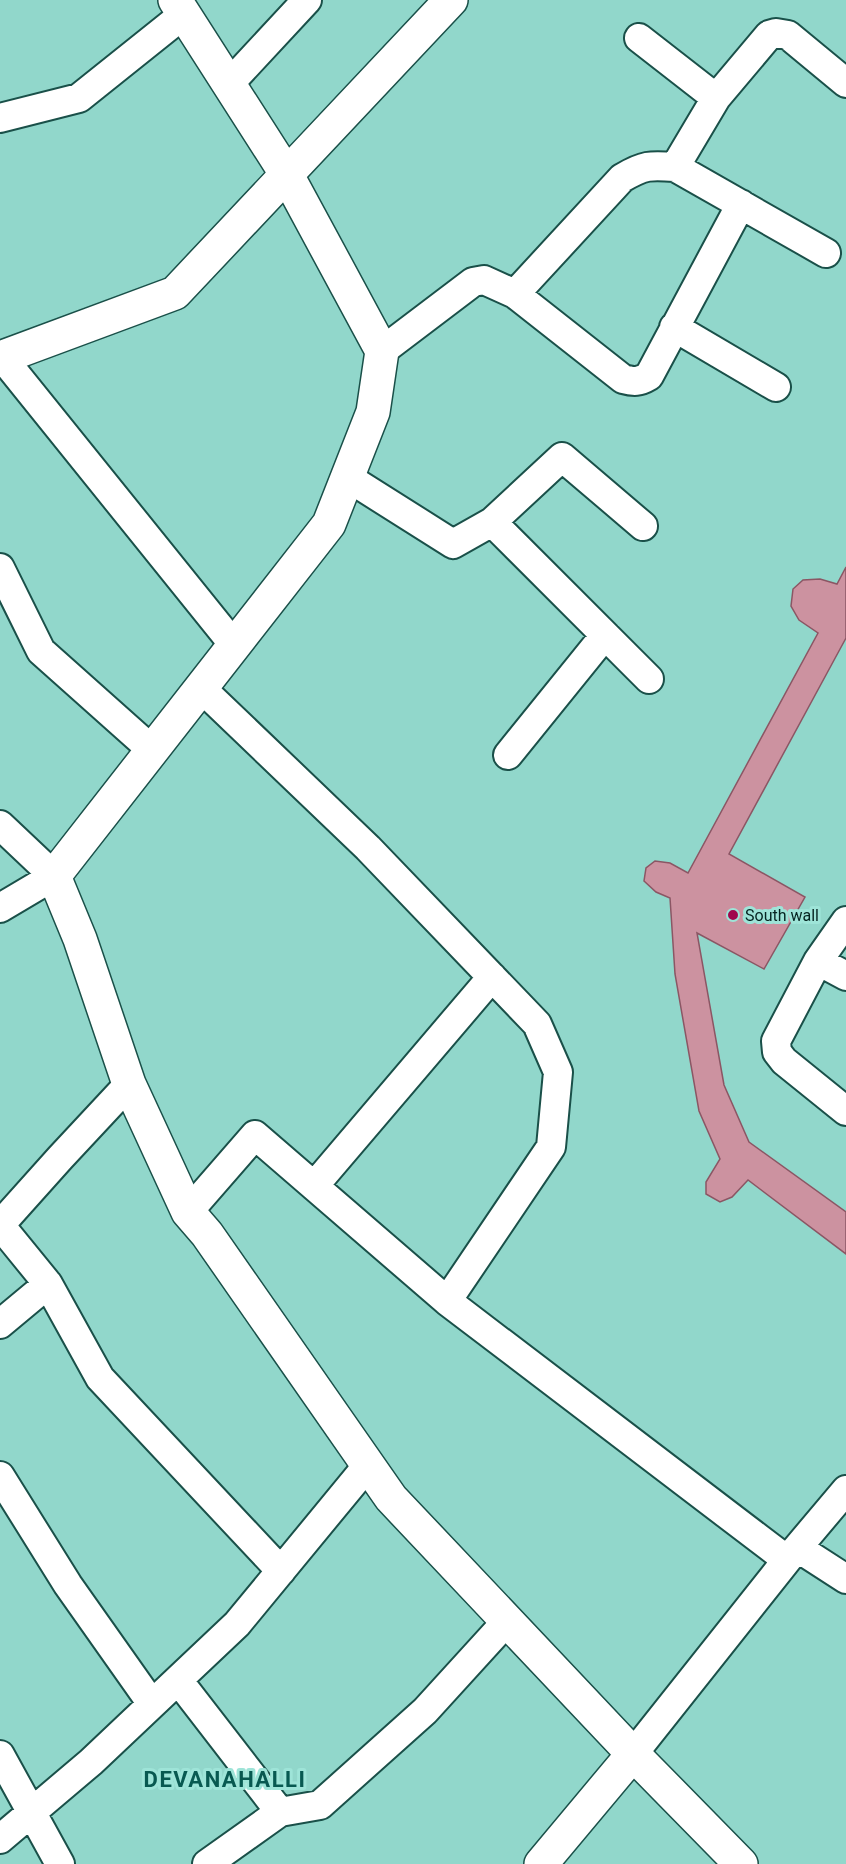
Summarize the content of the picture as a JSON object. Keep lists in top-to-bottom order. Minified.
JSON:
{"districts":["DEVANAHALLI"],"places":["South wall"]}
